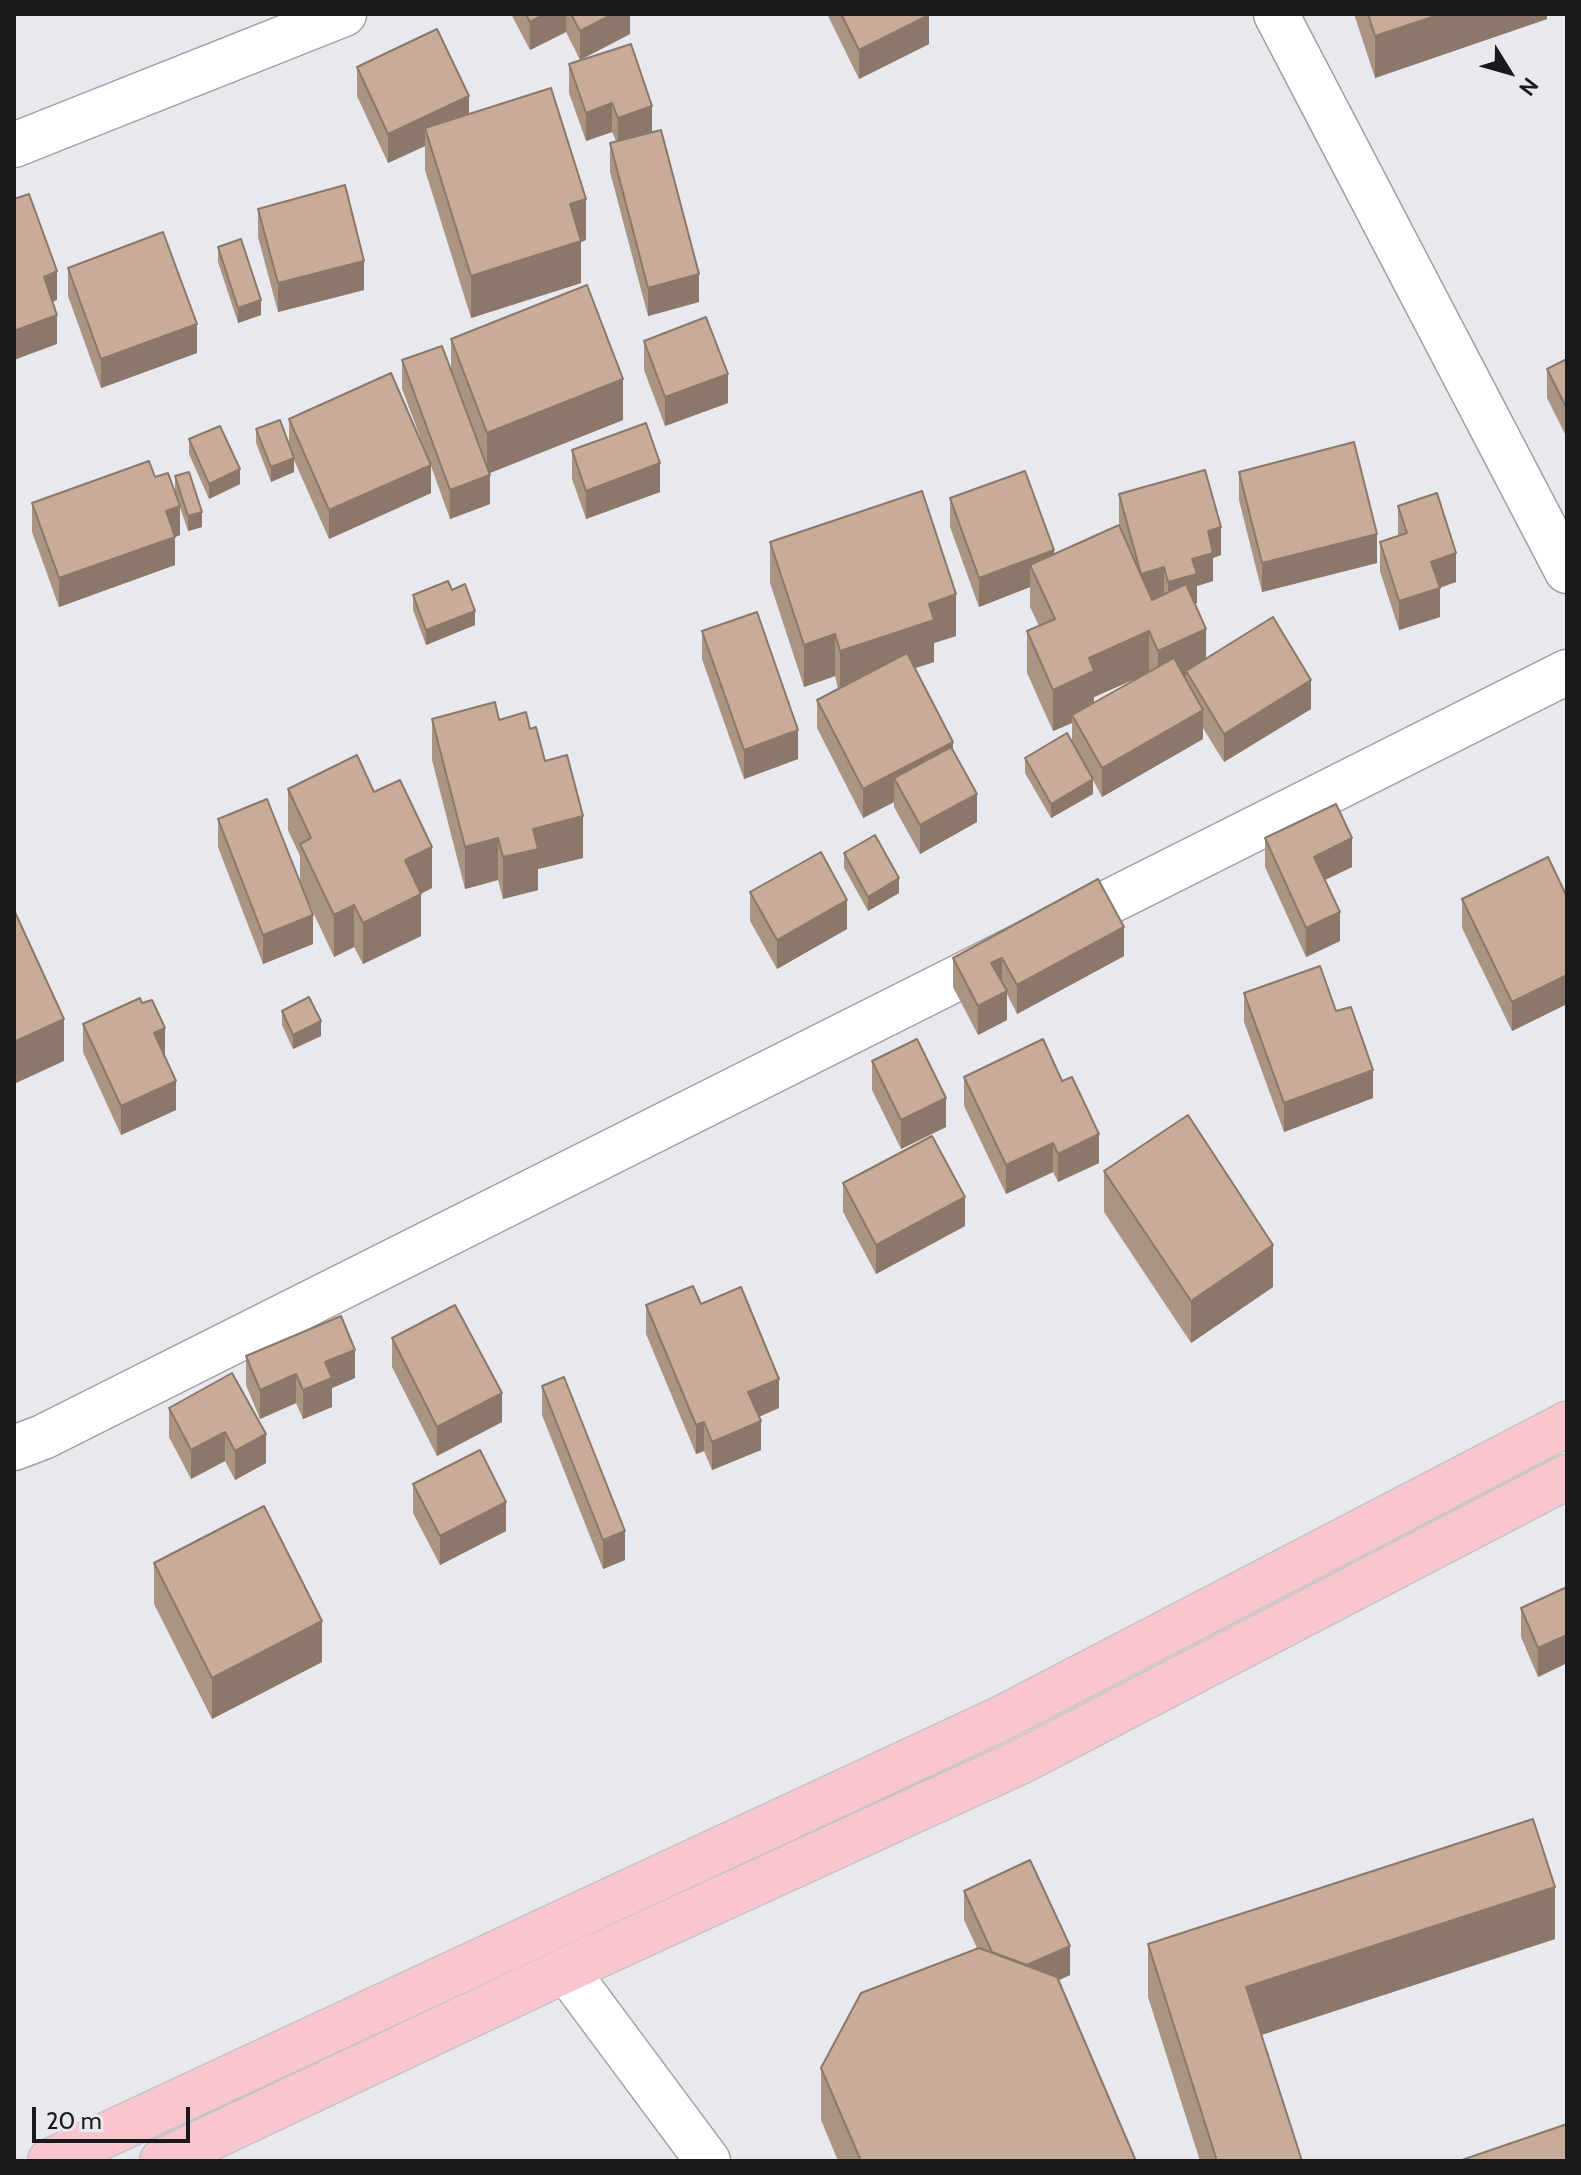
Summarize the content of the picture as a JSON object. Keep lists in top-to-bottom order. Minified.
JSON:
{"scale_bar":"20 m","north":"bottom right"}
